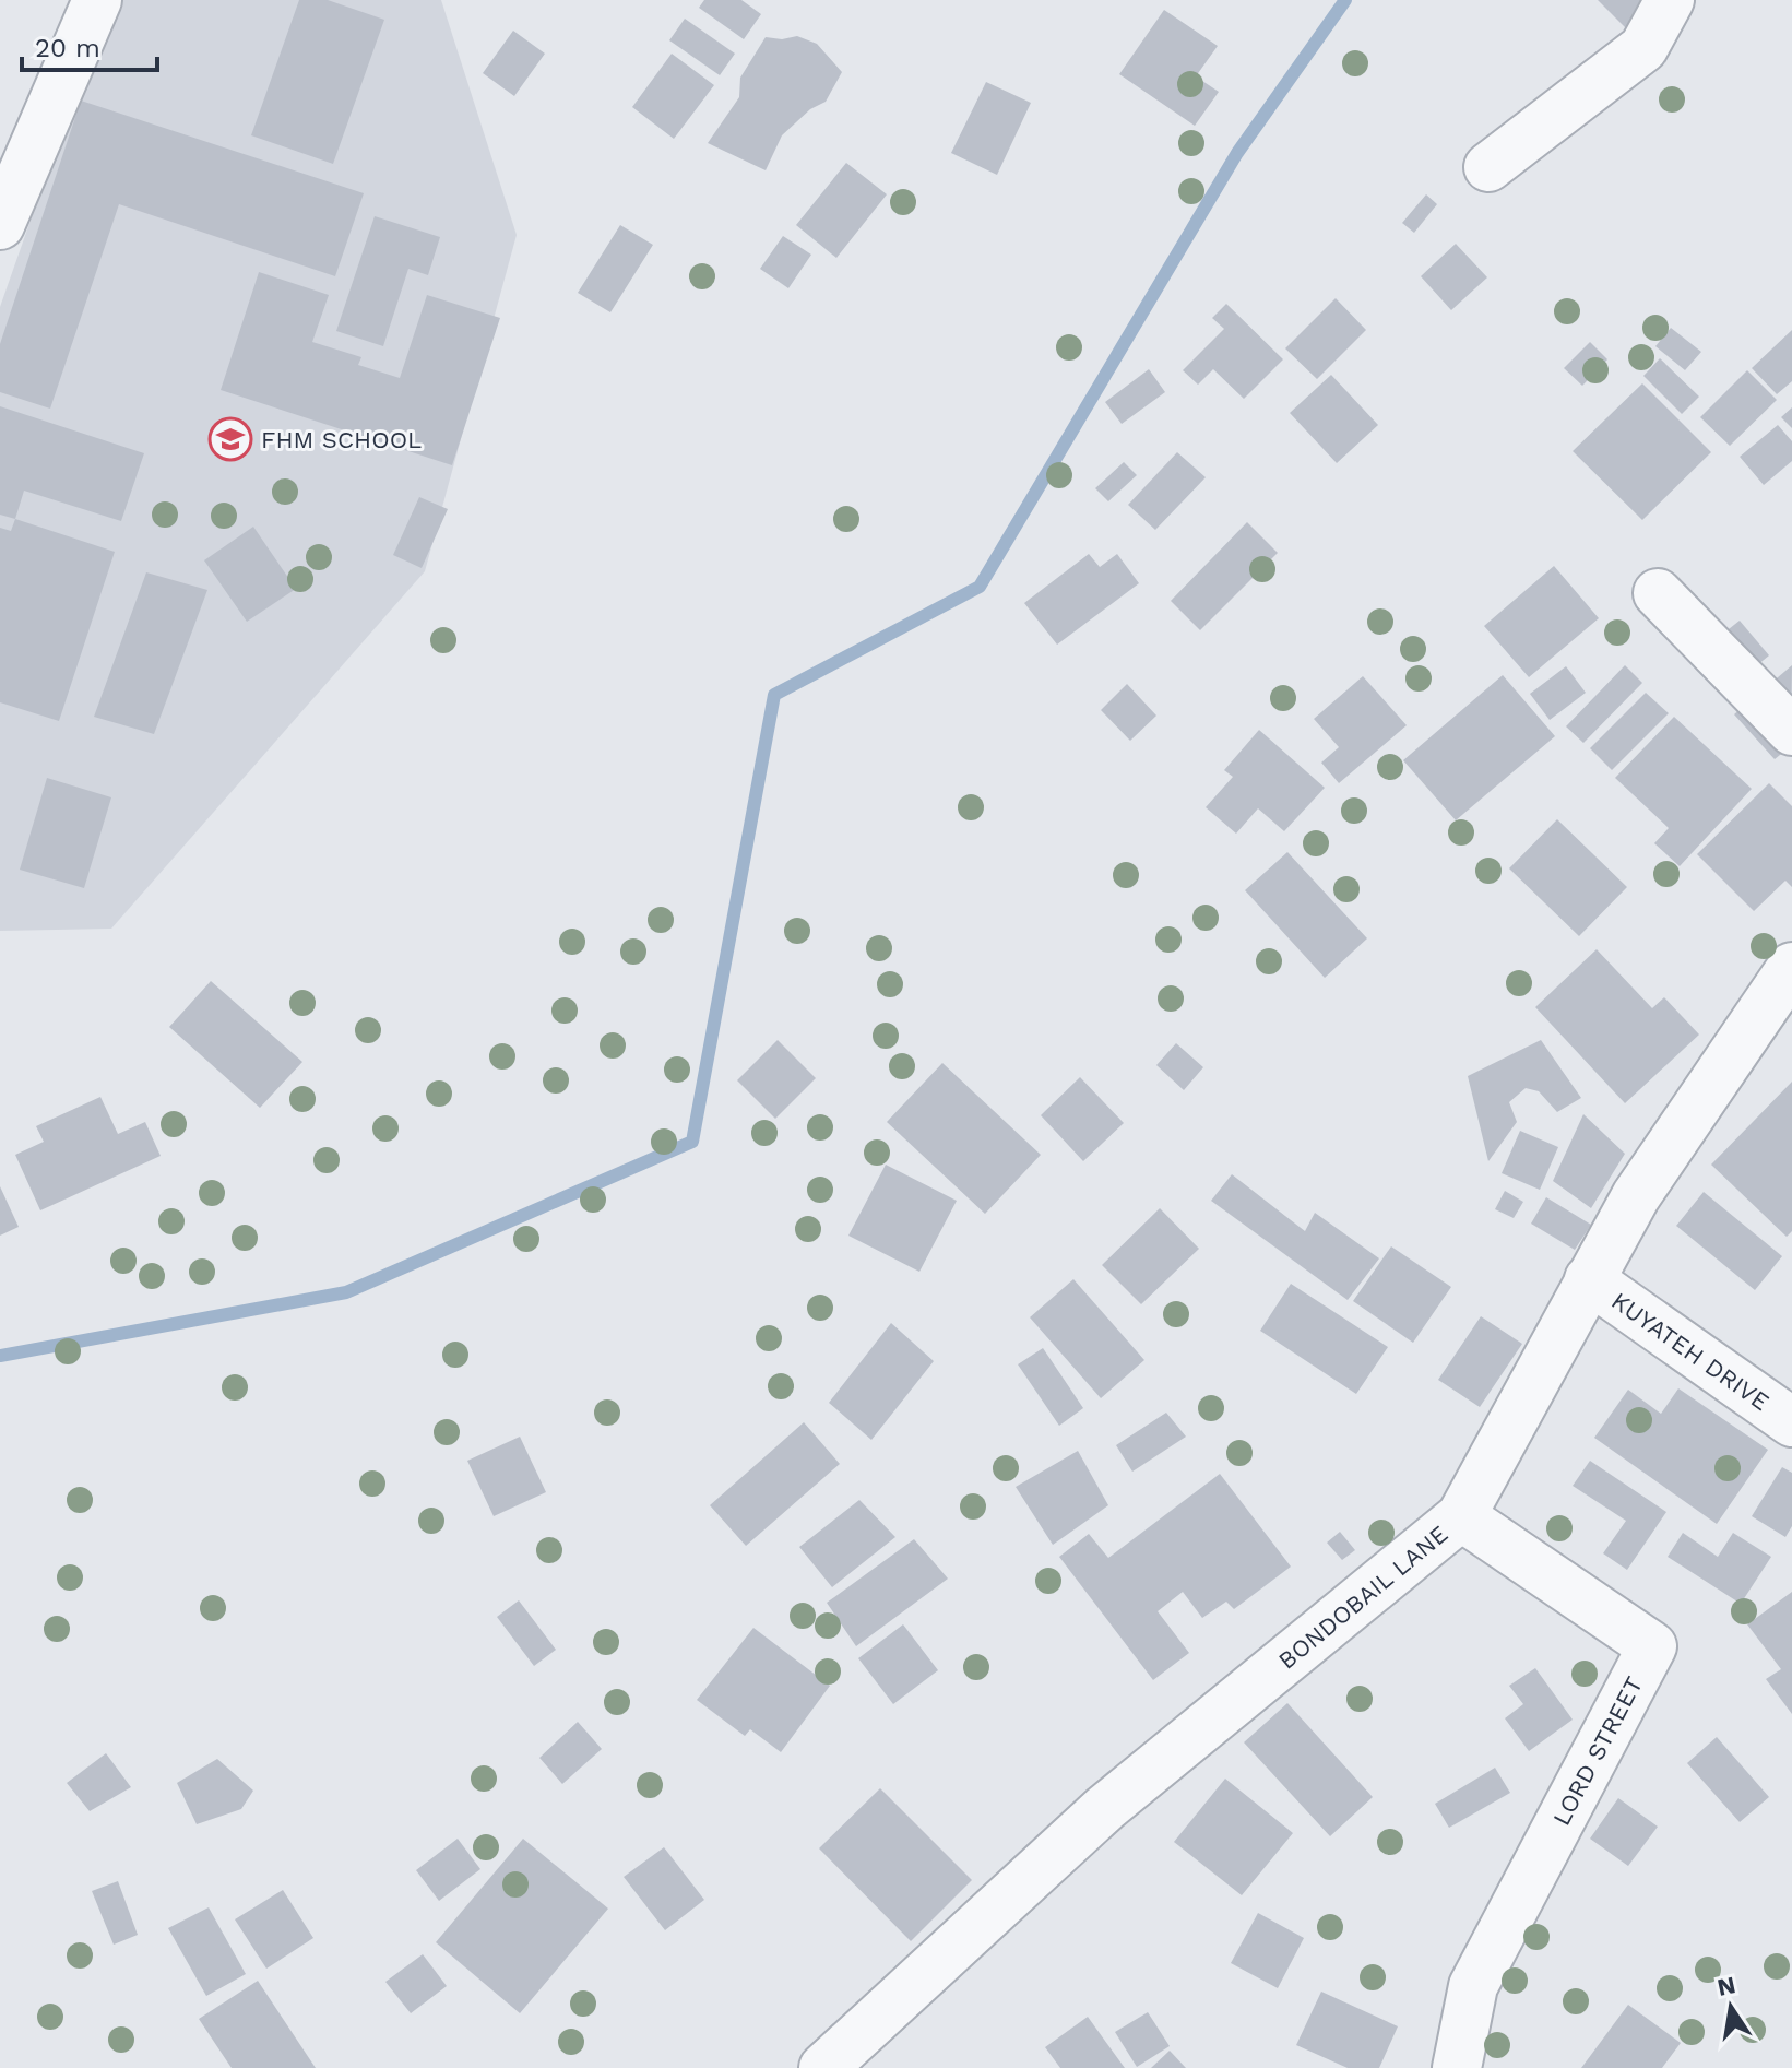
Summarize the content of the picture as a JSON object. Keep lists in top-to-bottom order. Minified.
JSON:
{"streets":{"street":["KUYATEH DRIVE","BONDOBAIL LANE","LORD STREET"]},"crossings":[["KUYATEH DRIVE","BONDOBAIL LANE"],["BONDOBAIL LANE","LORD STREET"]],"places":{"school or university":["FHM SCHOOL"]},"scale_bar":"20 m","north":"top"}
